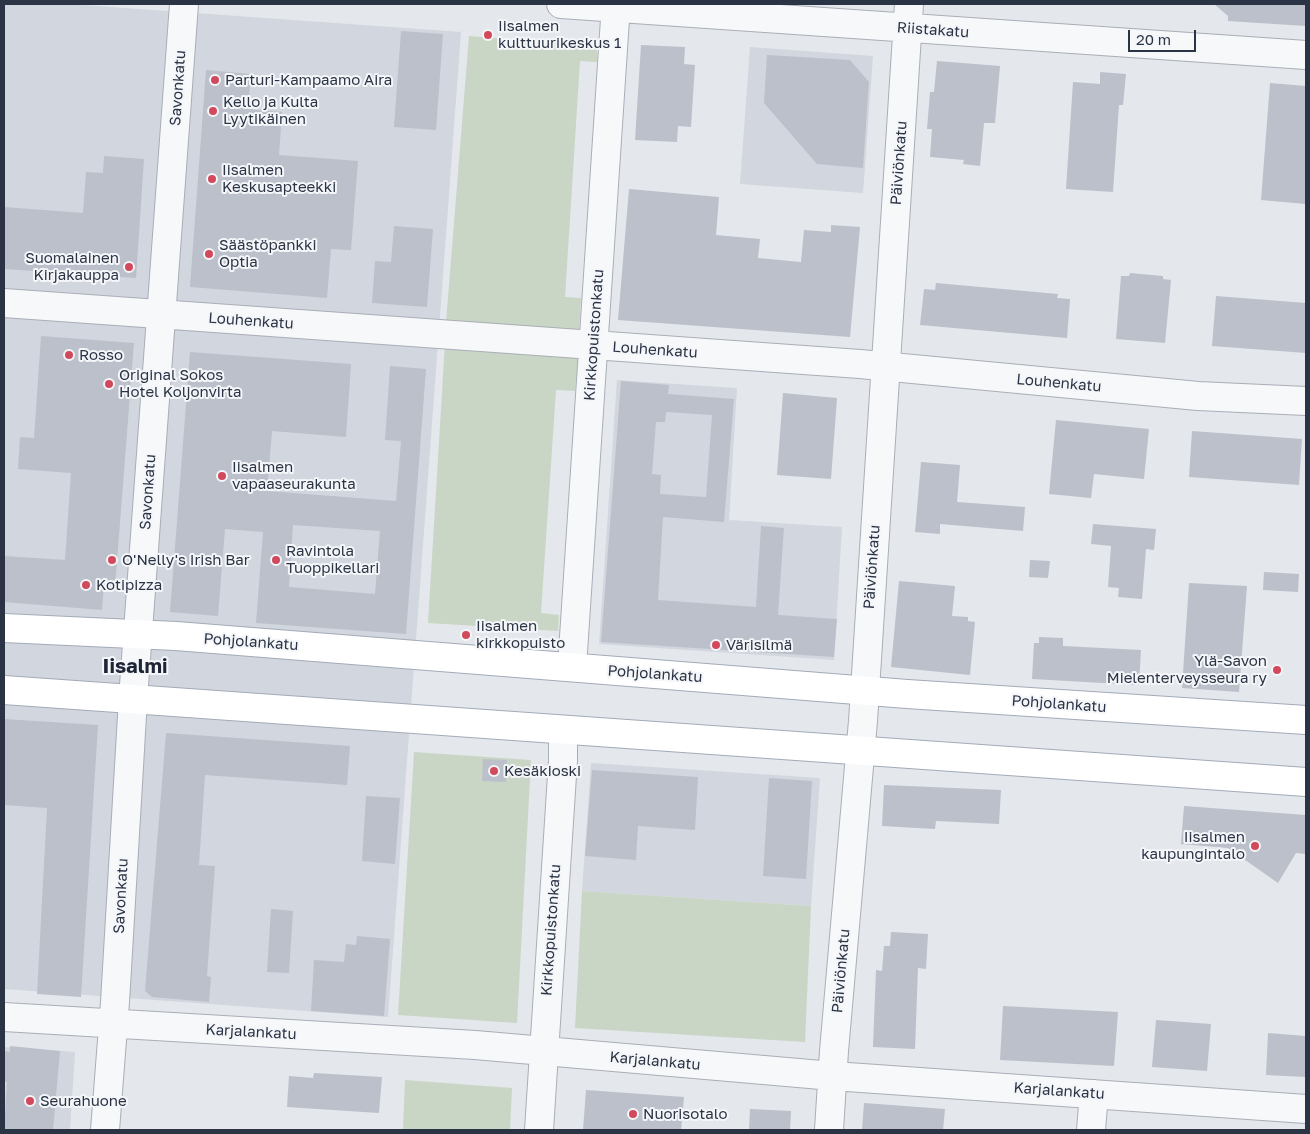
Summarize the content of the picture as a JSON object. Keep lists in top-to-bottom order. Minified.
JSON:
{"streets":{"main road":["Pohjolankatu"],"street":["Riistakatu","Savonkatu","Päiviönkatu","Louhenkatu","Kirkkopuistonkatu","Karjalankatu"]},"crossings":[["Riistakatu","Päiviönkatu"],["Riistakatu","Kirkkopuistonkatu"],["Savonkatu","Louhenkatu"],["Savonkatu","Pohjolankatu"],["Savonkatu","Karjalankatu"],["Päiviönkatu","Louhenkatu"],["Päiviönkatu","Pohjolankatu"],["Päiviönkatu","Karjalankatu"],["Louhenkatu","Kirkkopuistonkatu"],["Kirkkopuistonkatu","Pohjolankatu"],["Kirkkopuistonkatu","Karjalankatu"]],"districts":["Iisalmi"],"places":["Iisalmen kulttuurikeskus 1","Parturi-Kampaamo Aira","Kello ja Kulta Lyytikäinen","Iisalmen Keskusapteekki","Säästöpankki Optia","Suomalainen Kirjakauppa","Rosso","Original Sokos Hotel Koljonvirta","Iisalmen vapaaseurakunta","O'Nelly's Irish Bar","Ravintola Tuoppikellari","Kotipizza","Iisalmen kirkkopuisto","Värisilmä","Ylä-Savon Mielenterveysseura ry","Kesäkioski","Iisalmen kaupungintalo","Seurahuone","Nuorisotalo"],"scale_bar":"20 m"}
